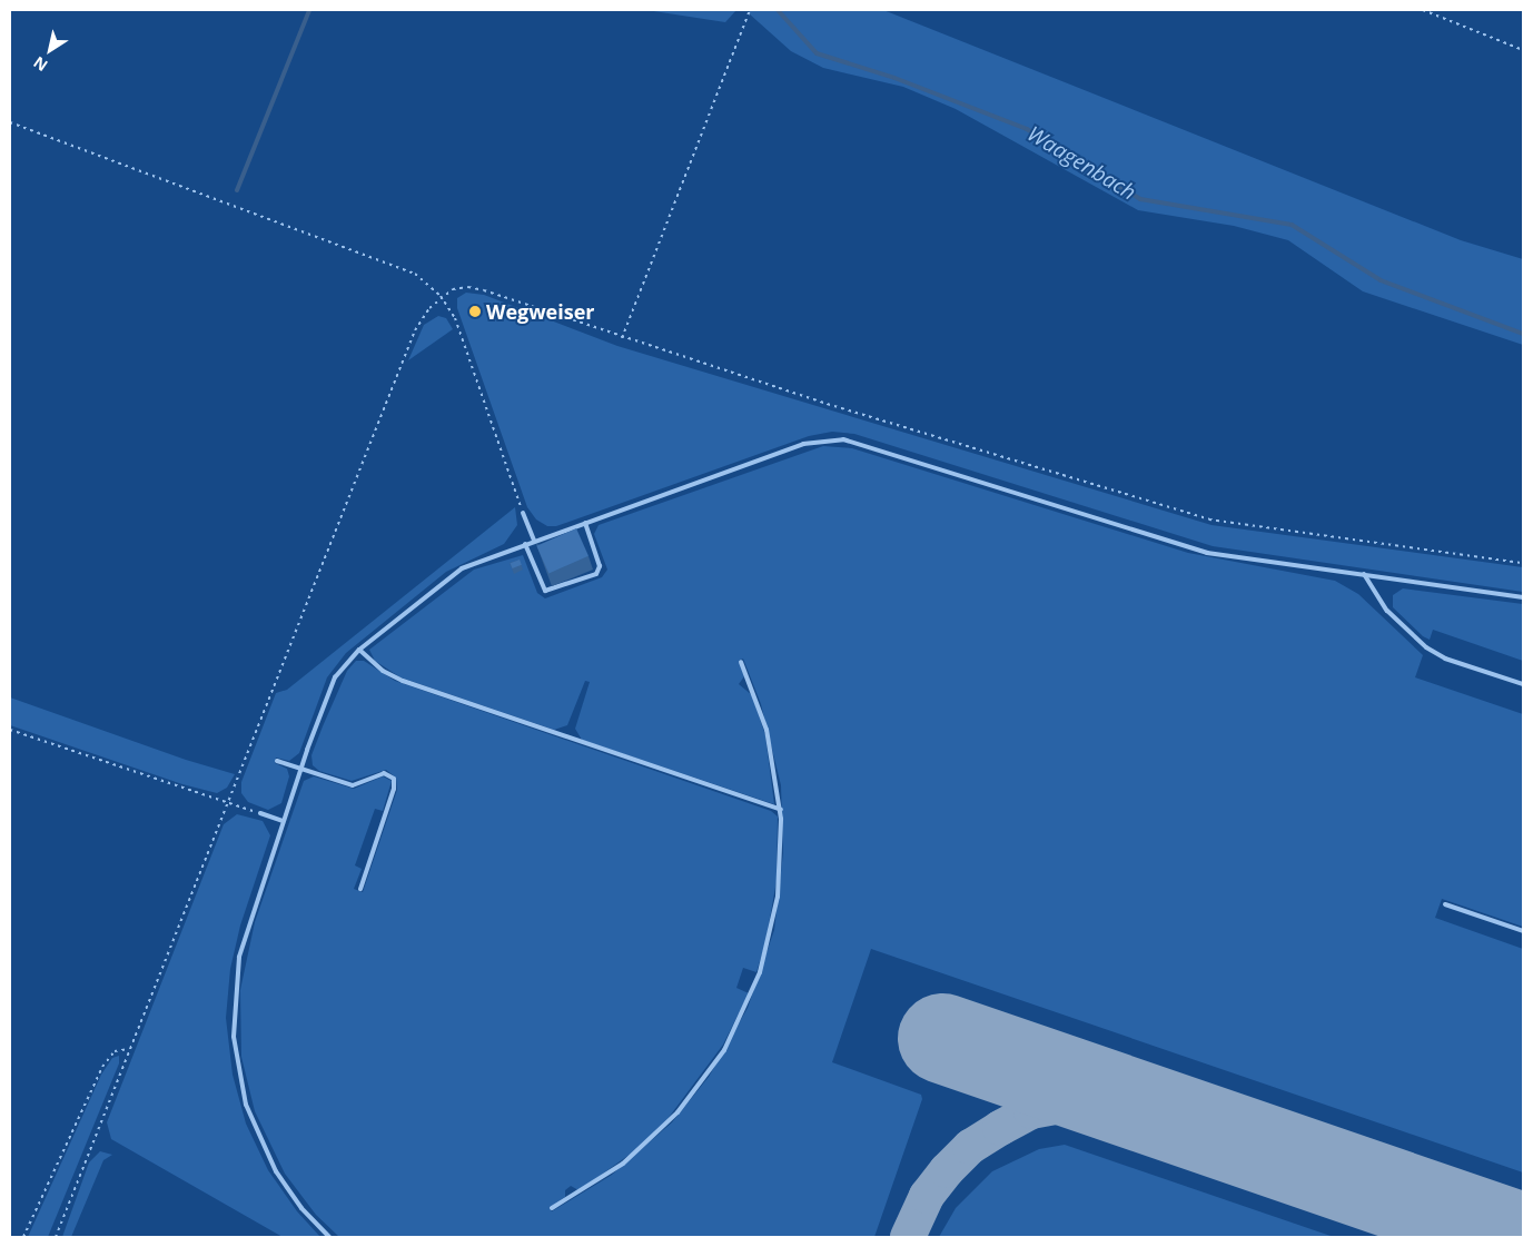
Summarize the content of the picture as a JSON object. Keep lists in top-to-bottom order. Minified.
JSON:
{"water":["Waagenbach"],"places":["Wegweiser"],"north":"bottom left"}
